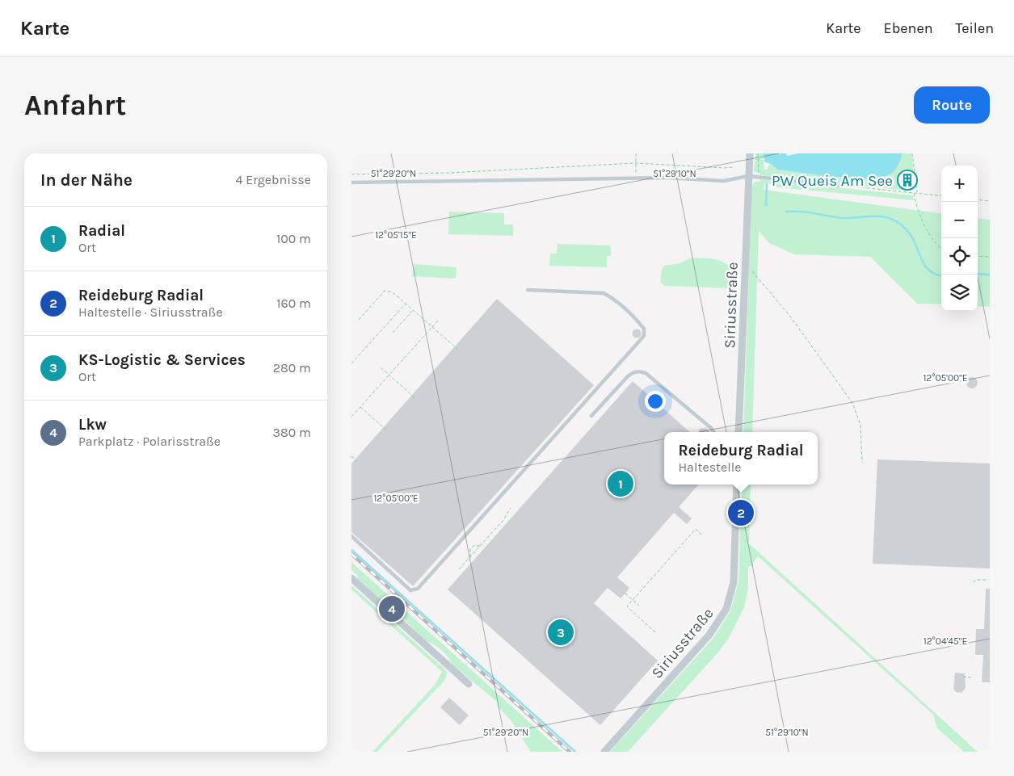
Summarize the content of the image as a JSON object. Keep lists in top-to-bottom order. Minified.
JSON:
{"streets":{"street":["Siriusstraße"]},"places":{"building":["PW Queis Am See"]},"page":{"header":"Karte","nav":["Karte","Ebenen","Teilen"],"buttons":"Route","title":"Anfahrt","heading":["In der Nähe","4 Ergebnisse"],"map_buttons":["+","−"],"list":[{"mark":"1","name":"Radial","note":"Ort","value":"100 m"},{"mark":"2","name":"Reideburg Radial","note":"Haltestelle · Siriusstraße","value":"160 m"},{"mark":"3","name":"KS-Logistic & Services","note":"Ort","value":"280 m"},{"mark":"4","name":"Lkw","note":"Parkplatz · Polarisstraße","value":"380 m"}],"popup":["Reideburg Radial","Haltestelle"],"pins":["1","2","4","3"]},"coordinates":["51°29'20\"N","51°29'10\"N","12°05'15\"E","12°05'00\"E","12°04'45\"E"]}
